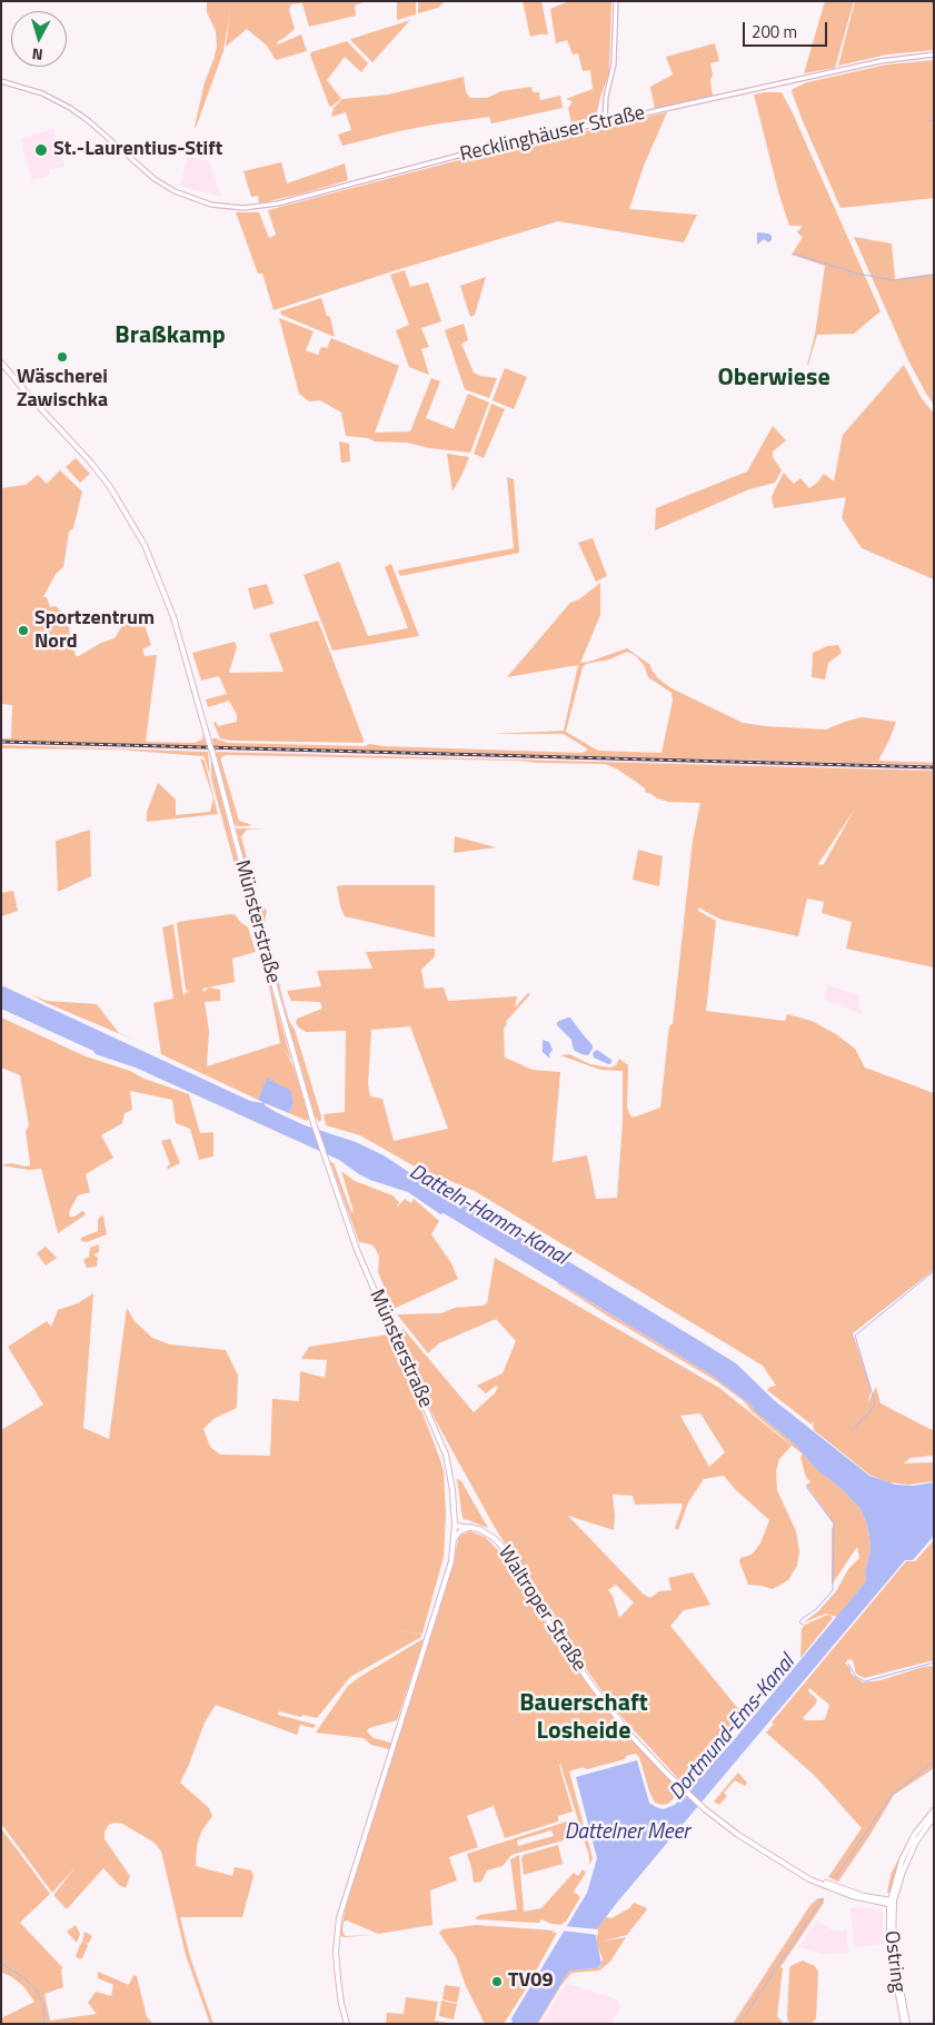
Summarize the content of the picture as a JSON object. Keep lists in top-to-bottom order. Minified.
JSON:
{"streets":{"main road":["Recklinghäuser Straße","Münsterstraße","Waltroper Straße","Ostring"]},"crossings":[["Münsterstraße","Waltroper Straße"],["Waltroper Straße","Ostring"]],"districts":["Braßkamp","Oberwiese","Bauerschaft Losheide"],"water":["Datteln-Hamm-Kanal","Dortmund-Ems-Kanal","Dattelner Meer"],"places":["St.-Laurentius-Stift","Wäscherei Zawischka","Sportzentrum Nord","TV09"],"scale_bar":"200 m","north":"bottom"}
